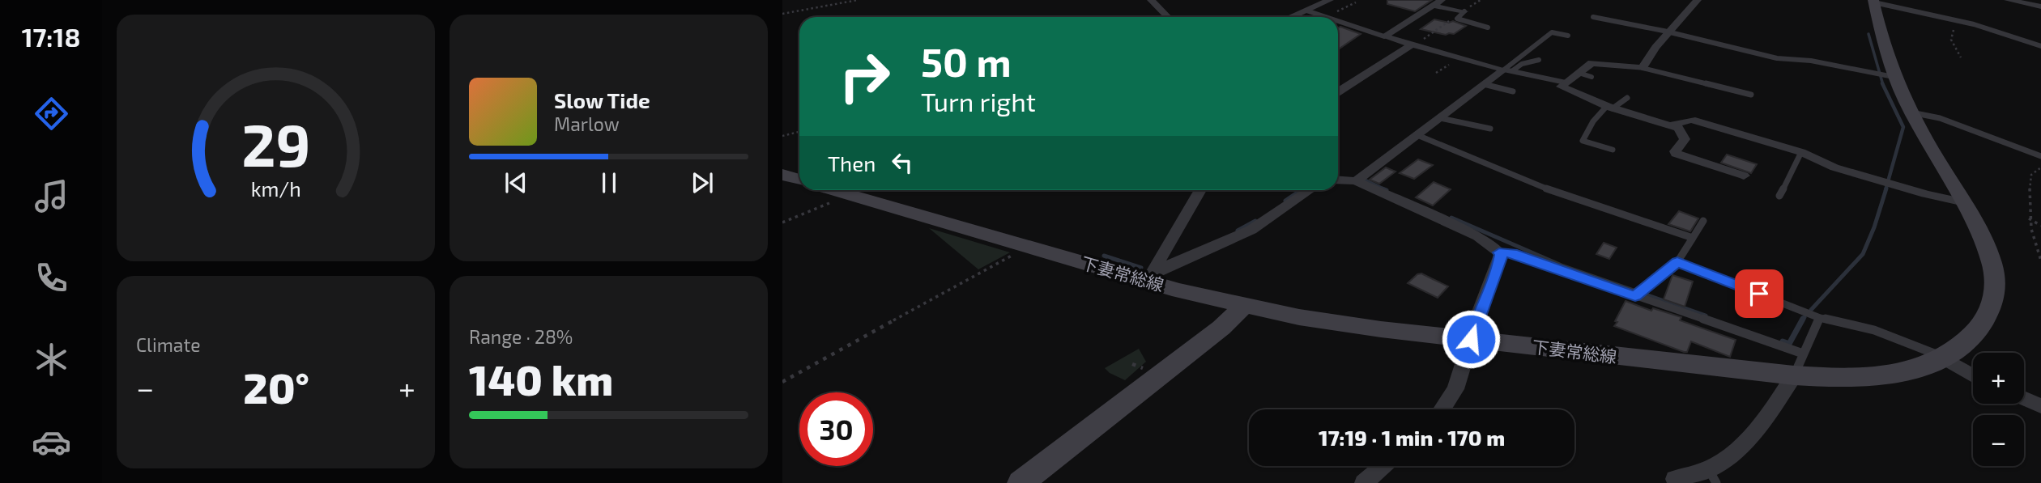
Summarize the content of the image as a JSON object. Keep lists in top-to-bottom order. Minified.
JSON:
{"streets":{"main road":["下妻常総線"]},"page":{"tabs":"17:18","turn":["50 m","Turn right"],"song":["Slow Tide","Marlow"],"then":"Then","tile":["Climate",["Range · 28%","140 km"]],"map_buttons":["+","−"],"heat":["−","20°","+"],"limit":"30","trip":"17:19 · 1 min · 170 m","gauge":["29","km/h"]}}
